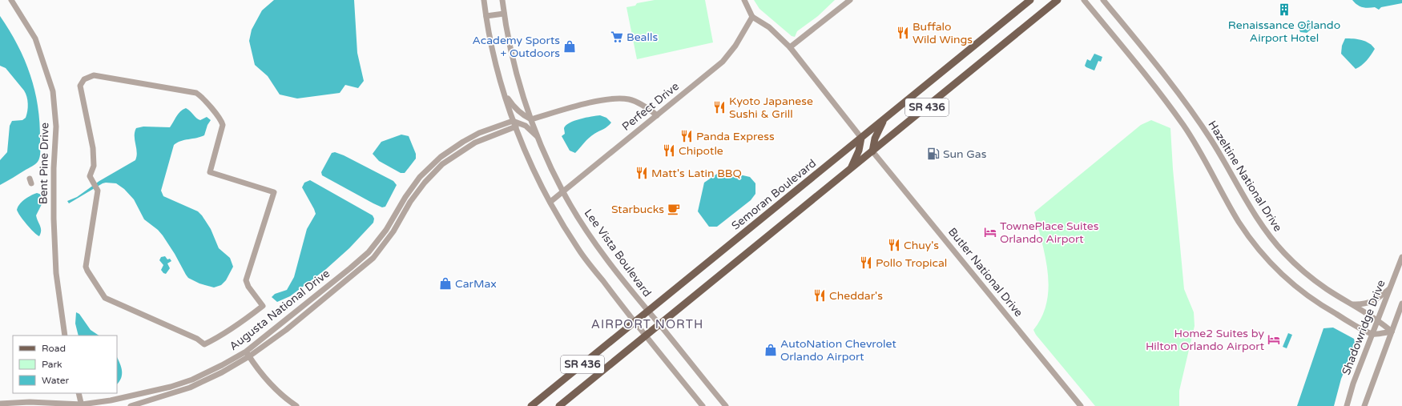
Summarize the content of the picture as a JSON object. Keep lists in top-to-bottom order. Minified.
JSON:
{"streets":{"main road":["SR 436","Semoran Boulevard"],"street":["Perfect Drive","Bent Pine Drive","Hazeltine National Drive","Lee Vista Boulevard","Butler National Drive","Augusta National Drive","Shadowridge Drive"]},"crossings":[["Perfect Drive","Lee Vista Boulevard"],["SR 436","Lee Vista Boulevard"],["SR 436","Butler National Drive"],["Hazeltine National Drive","Shadowridge Drive"],["Semoran Boulevard","Lee Vista Boulevard"]],"districts":["AIRPORT NORTH"],"places":{"building":["Renaissance Orlando Airport Hotel"],"restaurant":["Buffalo Wild Wings","Kyoto Japanese Sushi & Grill","Panda Express","Chipotle","Matt's Latin BBQ","Chuy's","Pollo Tropical","Cheddar's"],"supermarket":["Bealls"],"shop":["Academy Sports + Outdoors","CarMax","AutoNation Chevrolet Orlando Airport"],"fuel station":["Sun Gas"],"cafe":["Starbucks"],"hotel":["TownePlace Suites Orlando Airport","Home2 Suites by Hilton Orlando Airport"]},"legend":["Road","Park","Water"]}
